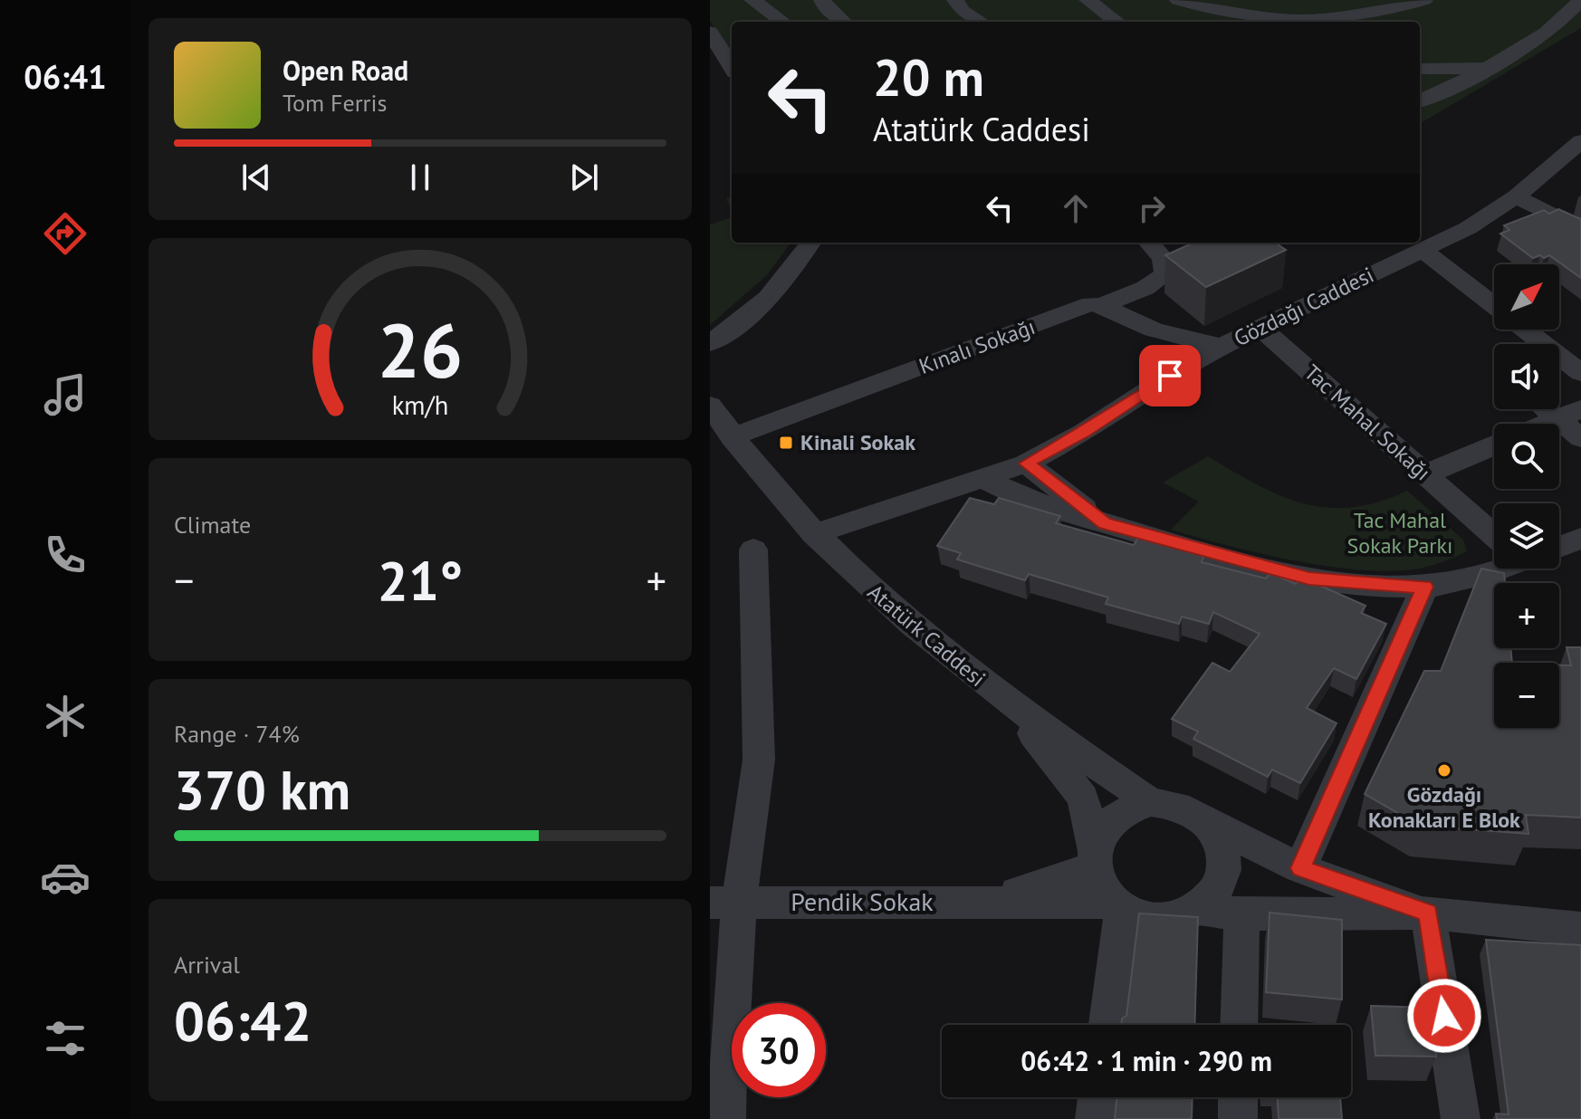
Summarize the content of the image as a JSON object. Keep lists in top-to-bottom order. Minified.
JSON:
{"streets":{"street":["Gözdağı Caddesi","Kınalı Sokağı","Tac Mahal Sokağı","Atatürk Caddesi","Pendik Sokak"]},"crossings":[["Gözdağı Caddesi","Tac Mahal Sokağı"],["Gözdağı Caddesi","Atatürk Caddesi"],["Kınalı Sokağı","Atatürk Caddesi"],["Atatürk Caddesi","Pendik Sokak"]],"parks":["Tac Mahal Sokak Parkı"],"places":{"transit":["Kinali Sokak"],"other":["Gözdağı Konakları E Blok"]},"north":"top right","page":{"tabs":"06:41","turn":["20 m","Atatürk Caddesi"],"song":["Open Road","Tom Ferris"],"map_buttons":["+","−"],"tile":["Climate",["Range · 74%","370 km"],["Arrival","06:42"]],"heat":["−","21°","+"],"limit":"30","trip":"06:42 · 1 min · 290 m","gauge":["26","km/h"]}}
